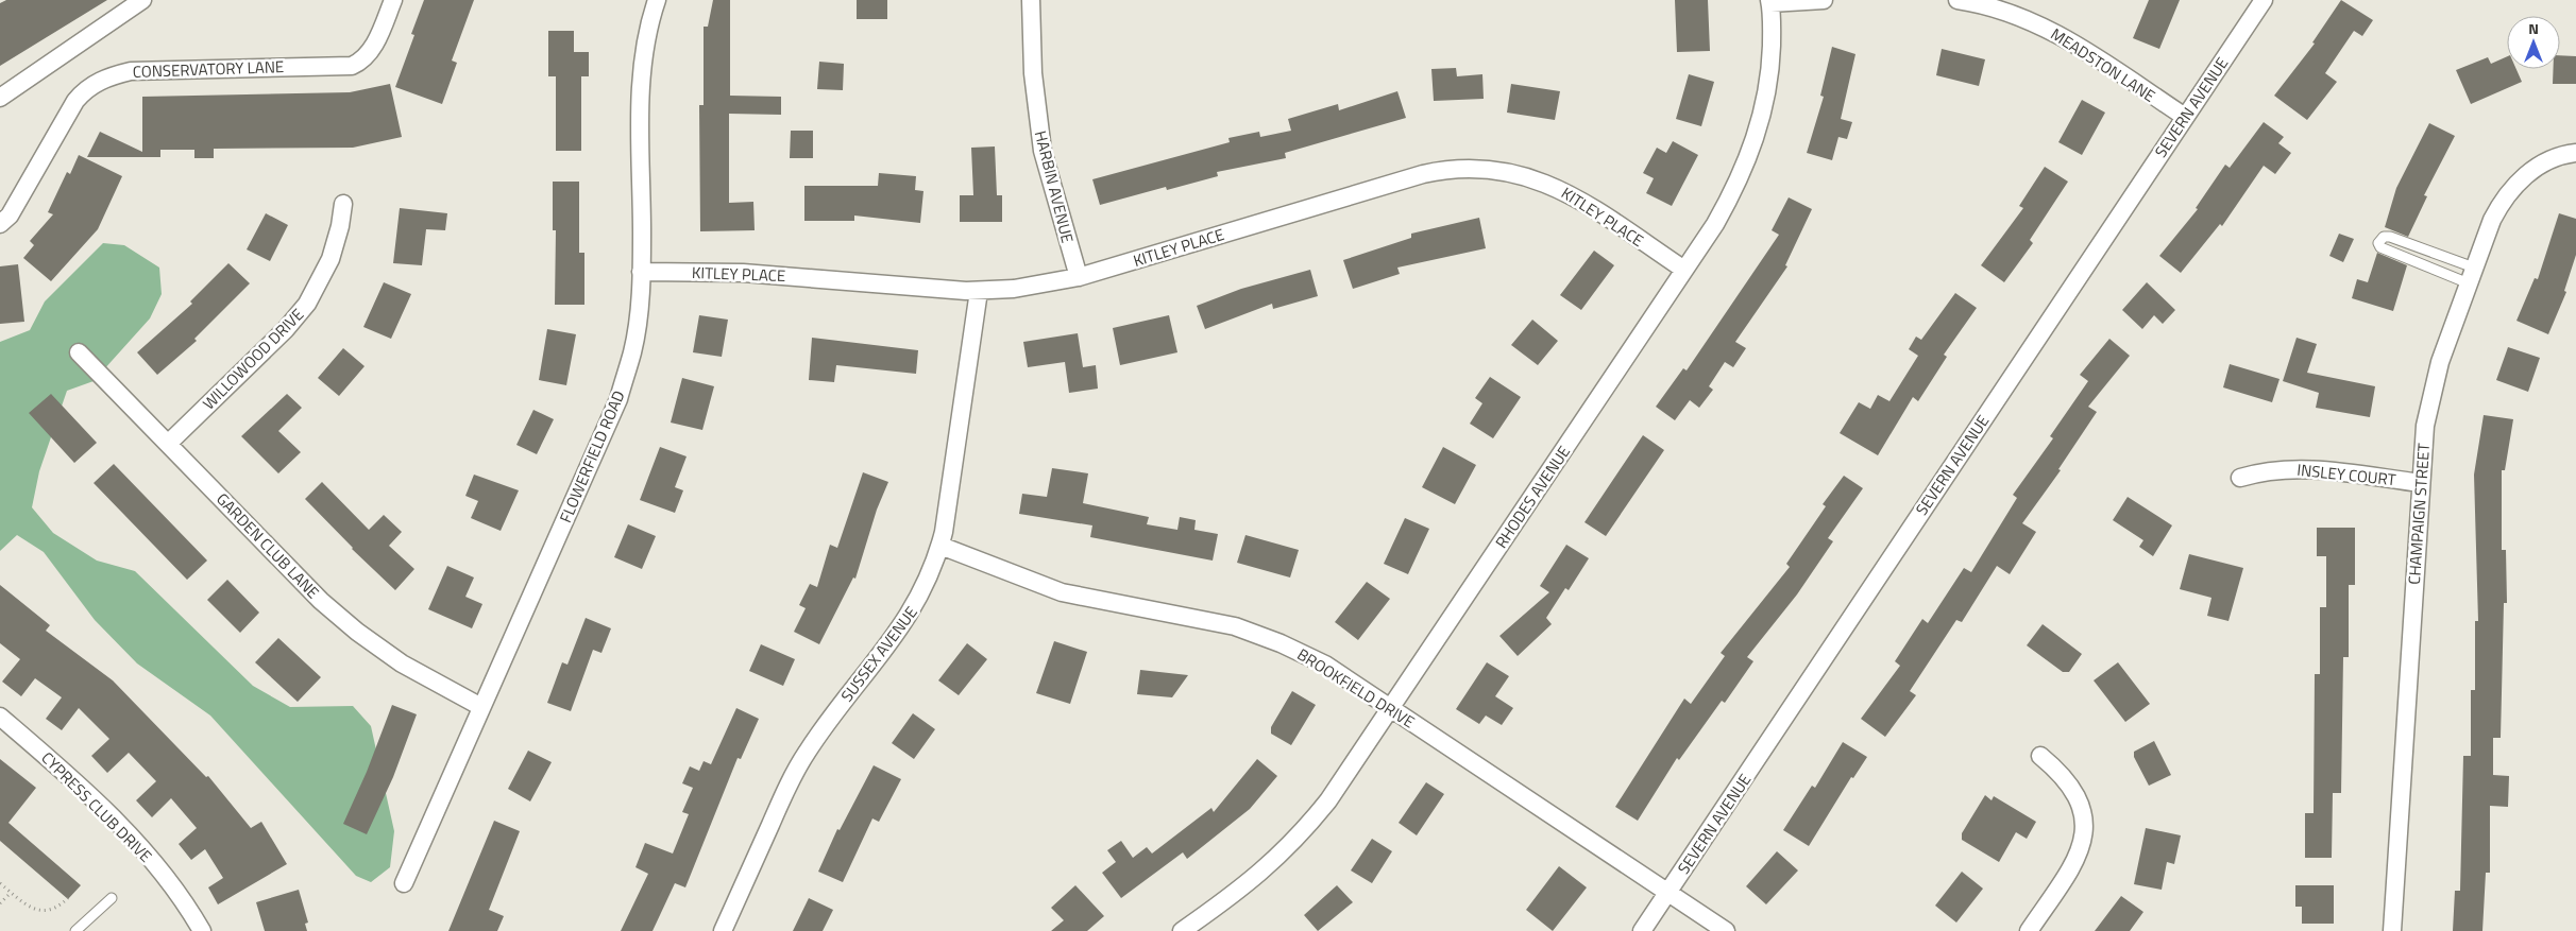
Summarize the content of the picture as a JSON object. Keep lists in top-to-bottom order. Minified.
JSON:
{"streets":{"street":["MEADSTON LANE","CONSERVATORY LANE","SEVERN AVENUE","HARBIN AVENUE","KITLEY PLACE","WILLOWOOD DRIVE","FLOWERFIELD ROAD","INSLEY COURT","RHODES AVENUE","CHAMPAIGN STREET","GARDEN CLUB LANE","SUSSEX AVENUE","BROOKFIELD DRIVE","CYPRESS CLUB DRIVE"]},"crossings":[["MEADSTON LANE","SEVERN AVENUE"],["SEVERN AVENUE","BROOKFIELD DRIVE"],["HARBIN AVENUE","KITLEY PLACE"],["KITLEY PLACE","FLOWERFIELD ROAD"],["KITLEY PLACE","RHODES AVENUE"],["KITLEY PLACE","SUSSEX AVENUE"],["WILLOWOOD DRIVE","GARDEN CLUB LANE"],["FLOWERFIELD ROAD","GARDEN CLUB LANE"],["INSLEY COURT","CHAMPAIGN STREET"],["RHODES AVENUE","BROOKFIELD DRIVE"],["SUSSEX AVENUE","BROOKFIELD DRIVE"]],"north":"top"}
